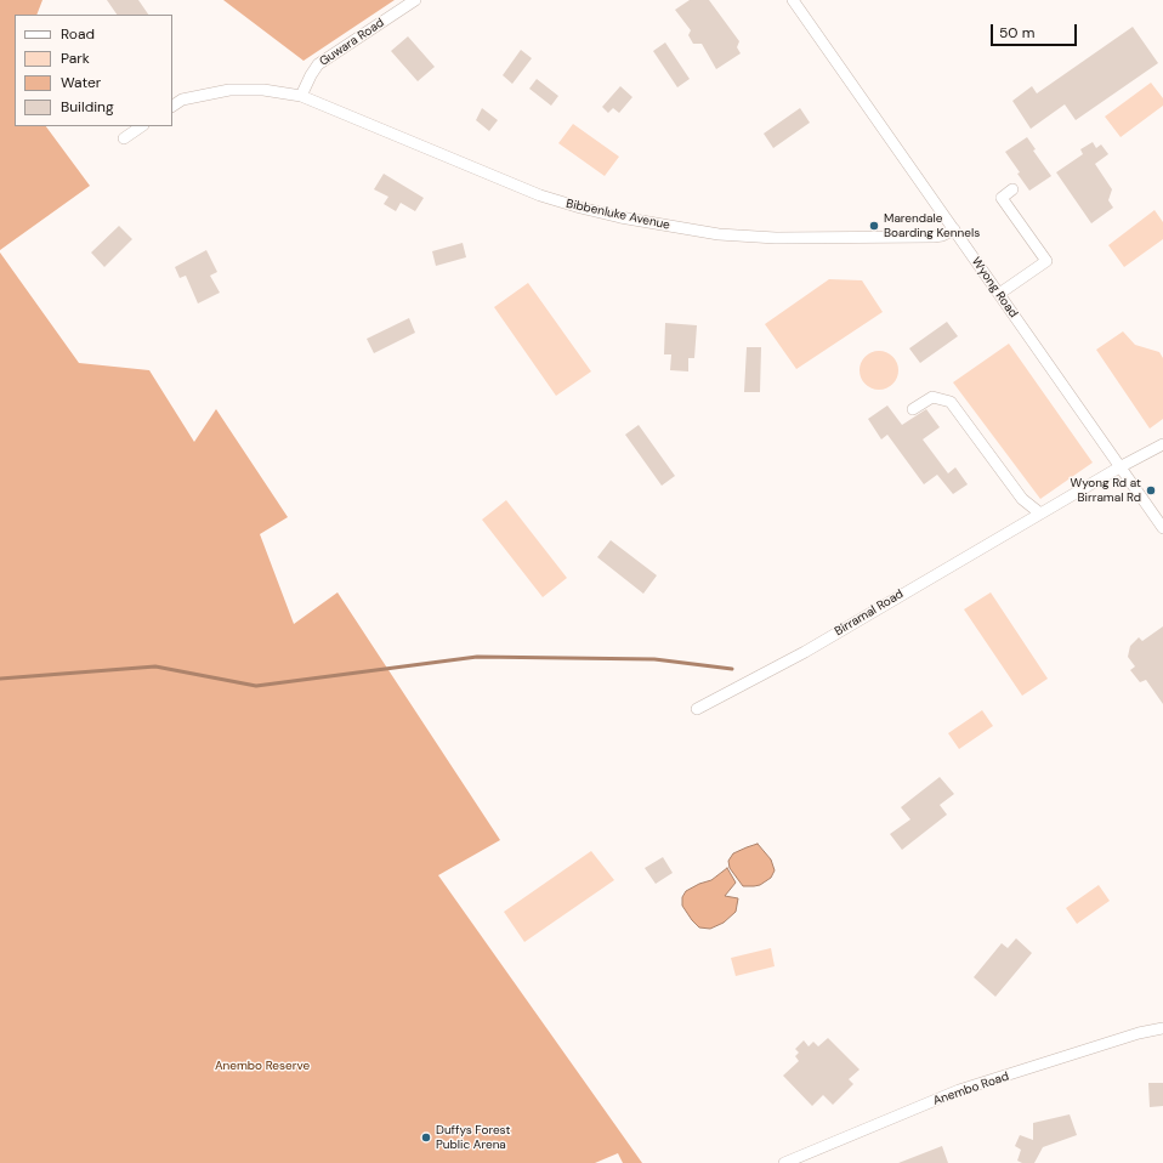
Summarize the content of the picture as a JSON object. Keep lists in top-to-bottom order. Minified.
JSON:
{"streets":{"street":["Guwara Road","Bibbenluke Avenue","Wyong Road","Birramal Road","Anembo Road"]},"crossings":[["Guwara Road","Bibbenluke Avenue"],["Bibbenluke Avenue","Wyong Road"],["Wyong Road","Birramal Road"]],"parks":["Anembo Reserve"],"places":["Marendale Boarding Kennels","Wyong Rd at Birramal Rd","Duffys Forest Public Arena"],"legend":["Road","Park","Water","Building"],"scale_bar":"50 m"}
